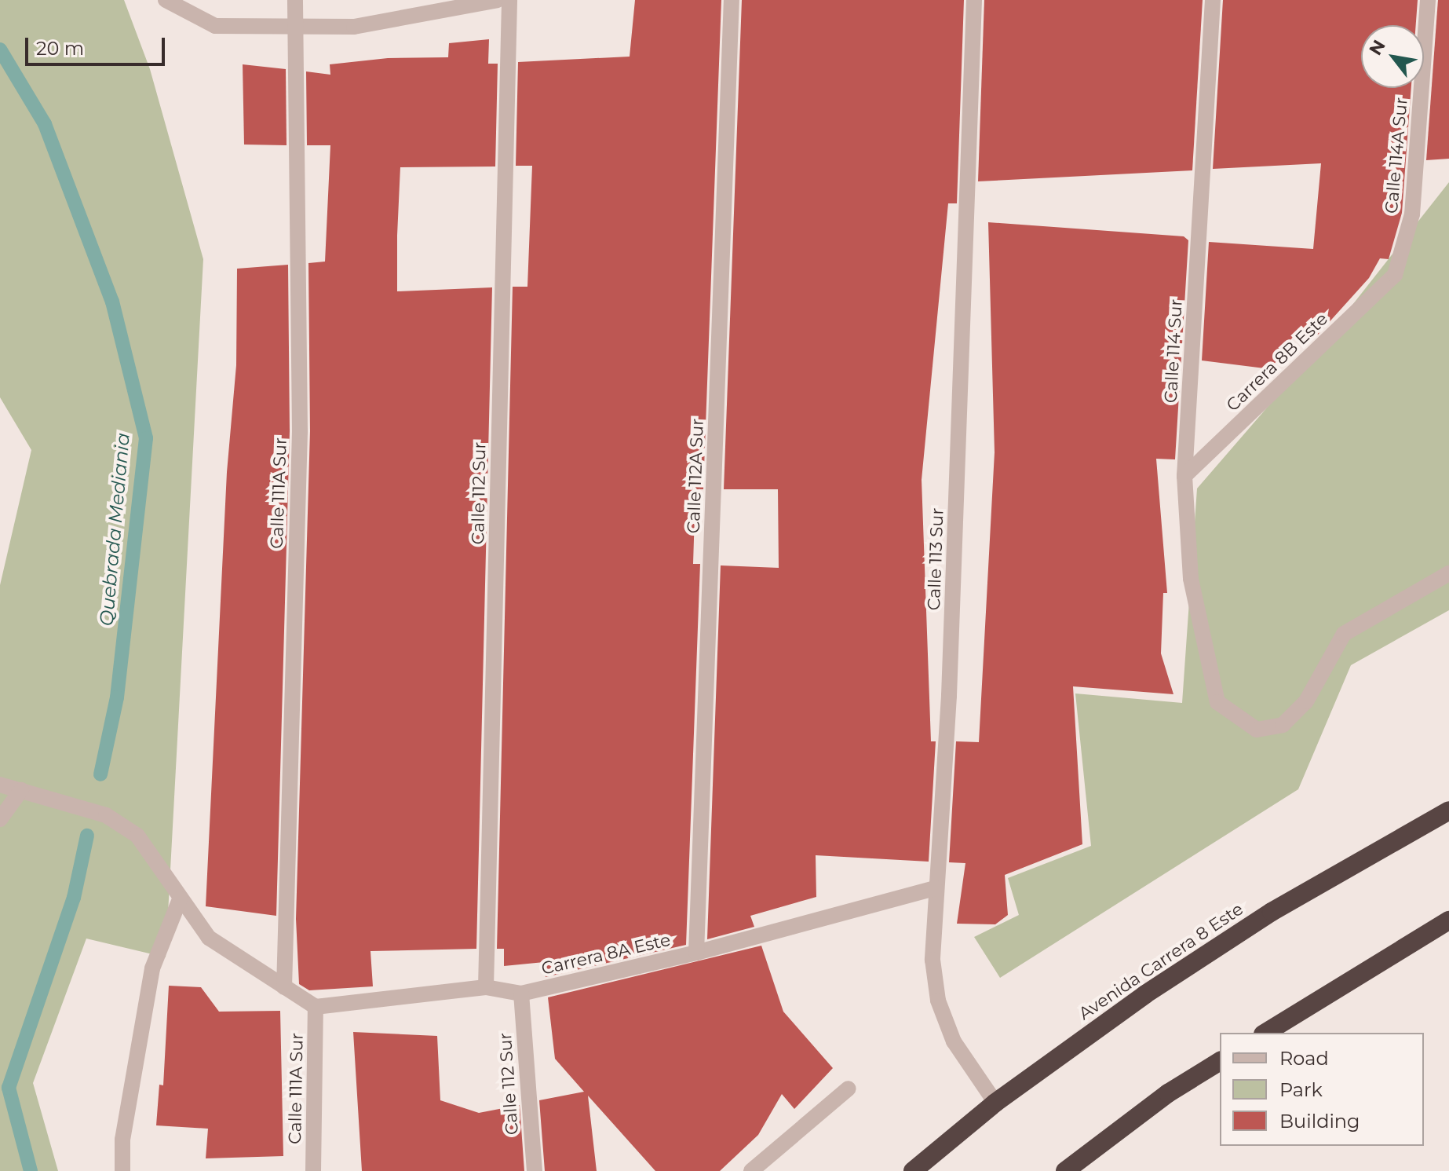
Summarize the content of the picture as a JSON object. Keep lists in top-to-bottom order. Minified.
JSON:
{"streets":{"highway":["Avenida Carrera 8 Este"],"street":["Calle 114A Sur","Calle 114 Sur","Carrera 8B Este","Calle 112A Sur","Calle 111A Sur","Calle 112 Sur","Calle 113 Sur","Carrera 8A Este"]},"crossings":[["Calle 114A Sur","Carrera 8B Este"],["Calle 114 Sur","Carrera 8B Este"],["Calle 112A Sur","Carrera 8A Este"],["Calle 111A Sur","Carrera 8A Este"],["Calle 112 Sur","Carrera 8A Este"],["Calle 113 Sur","Carrera 8A Este"],["Calle 113 Sur","Avenida Carrera 8 Este"]],"water":["Quebrada Mediania"],"legend":["Road","Park","Building"],"scale_bar":"20 m","north":"top left"}
